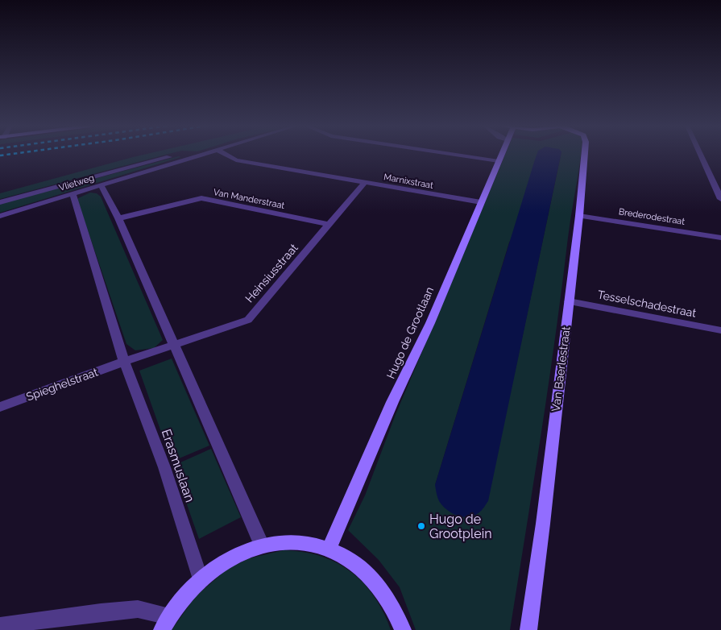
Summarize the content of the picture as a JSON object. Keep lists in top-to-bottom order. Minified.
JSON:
{"streets":{"main road":["Hugo de Grootlaan","Van Baerlestraat"],"street":["Marnixstraat","Vlietweg","Van Manderstraat","Brederodestraat","Heinsiusstraat","Tesselschadestraat","Spieghelstraat","Erasmuslaan"]},"crossings":[["Marnixstraat","Heinsiusstraat"],["Marnixstraat","Hugo de Grootlaan"],["Vlietweg","Erasmuslaan"],["Van Manderstraat","Heinsiusstraat"],["Brederodestraat","Van Baerlestraat"],["Tesselschadestraat","Van Baerlestraat"],["Spieghelstraat","Erasmuslaan"]],"places":["Hugo de Grootplein"]}
